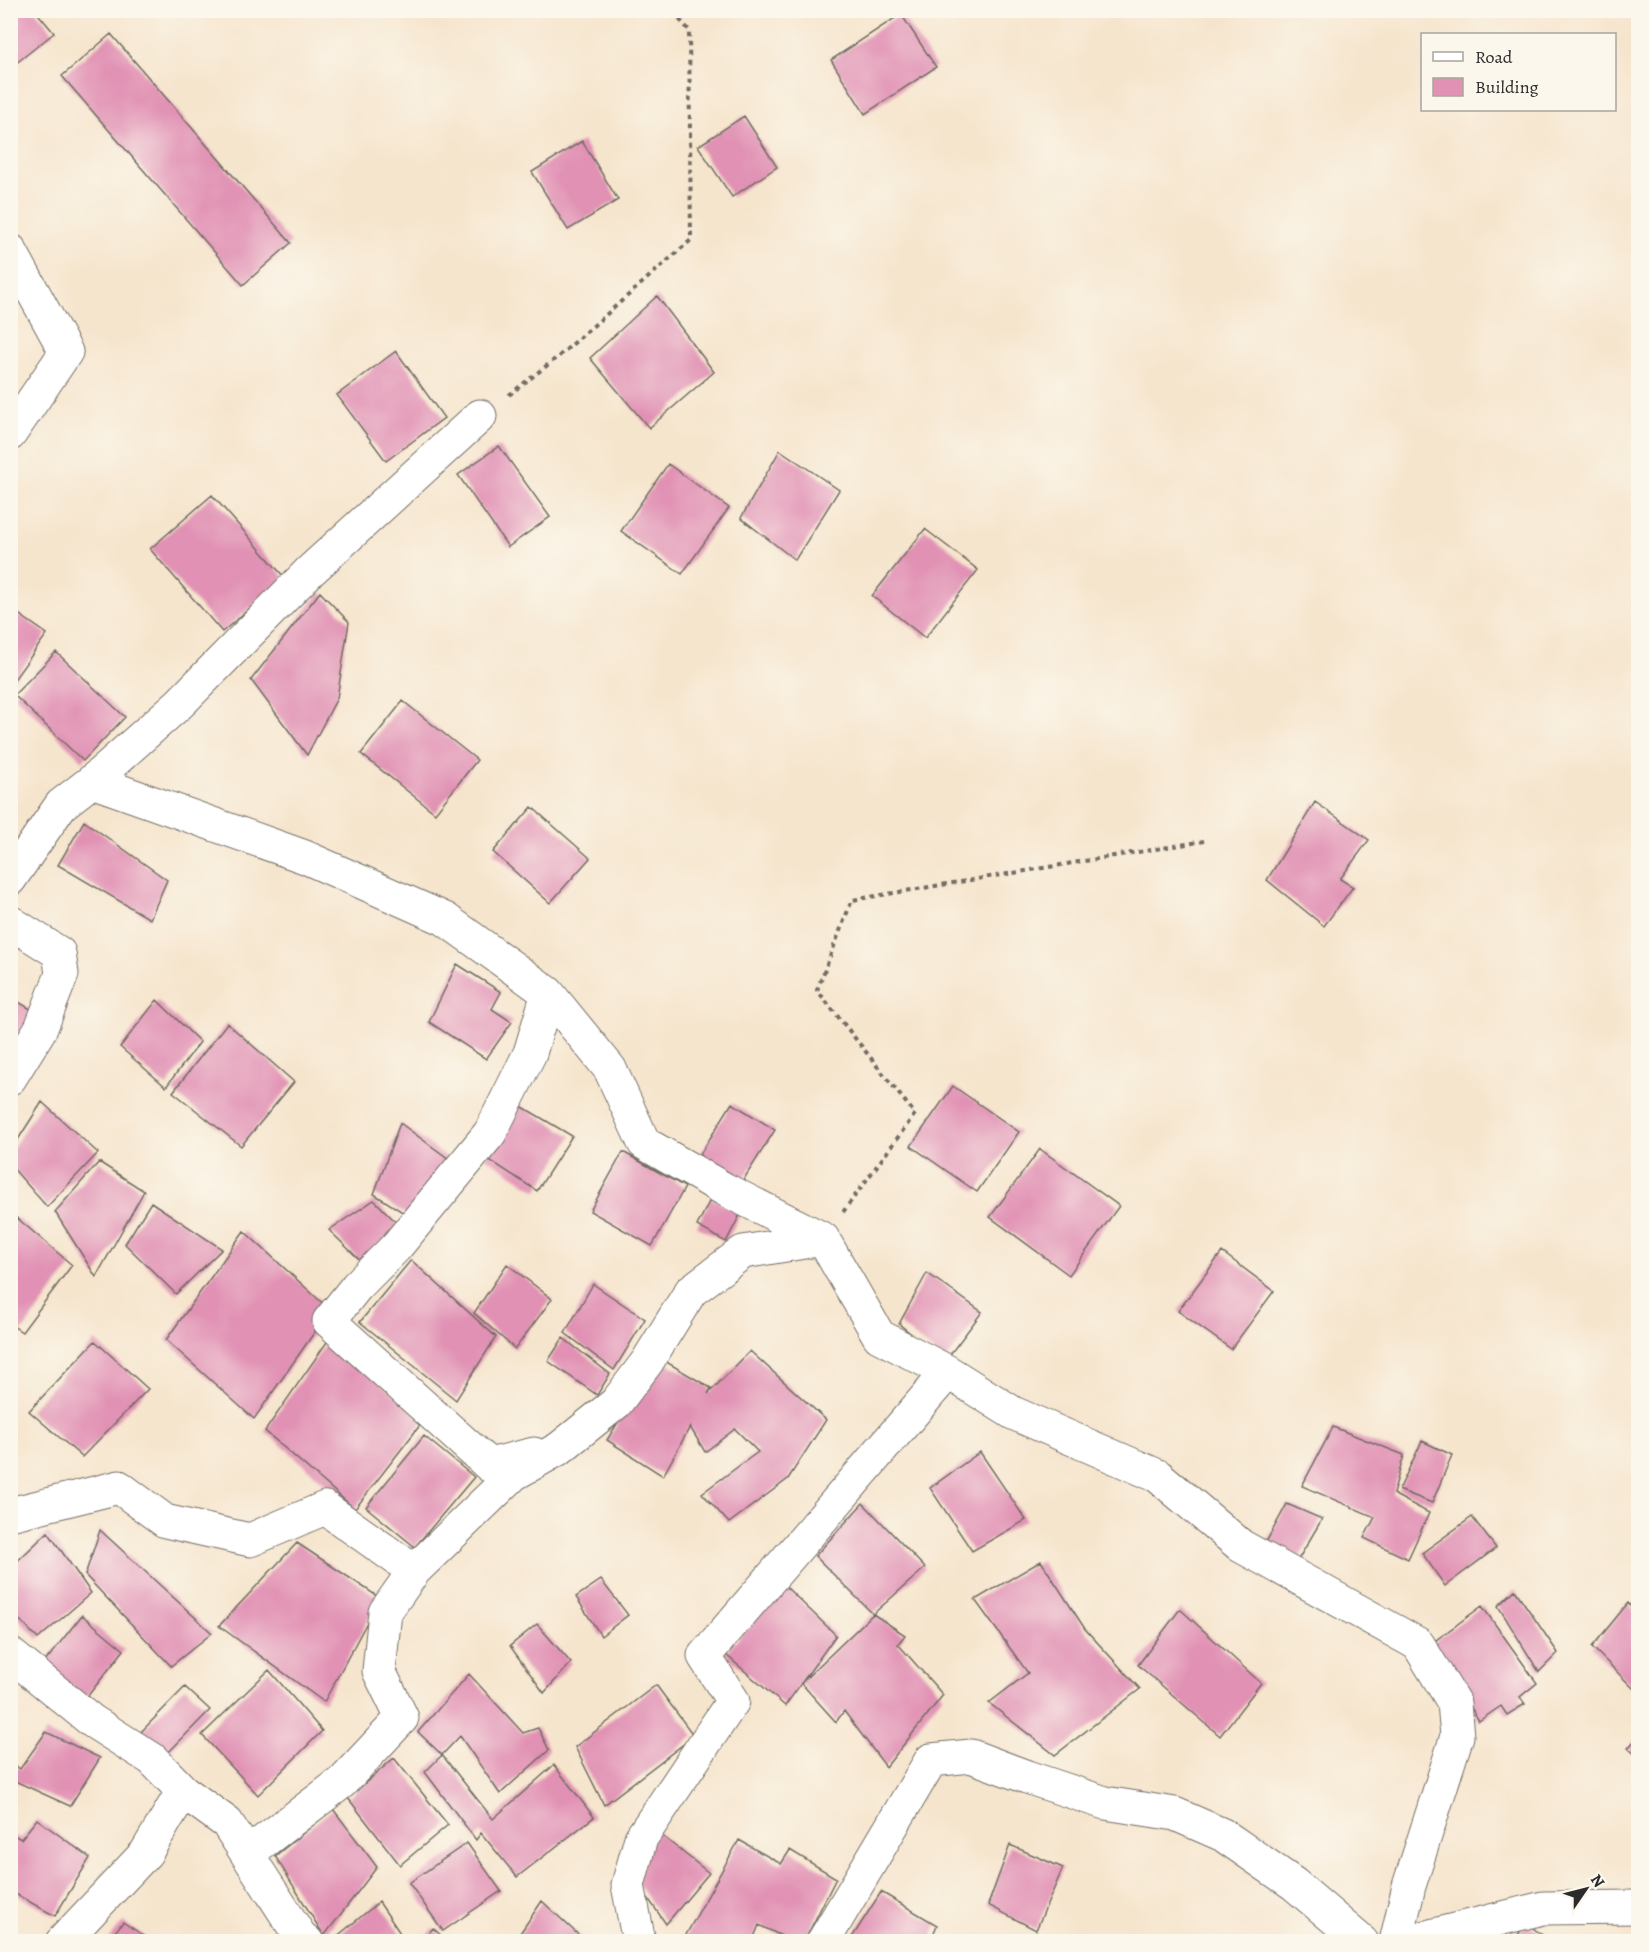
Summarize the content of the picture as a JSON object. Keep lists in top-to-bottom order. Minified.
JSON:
{"legend":["Road","Building"],"north":"top right"}
